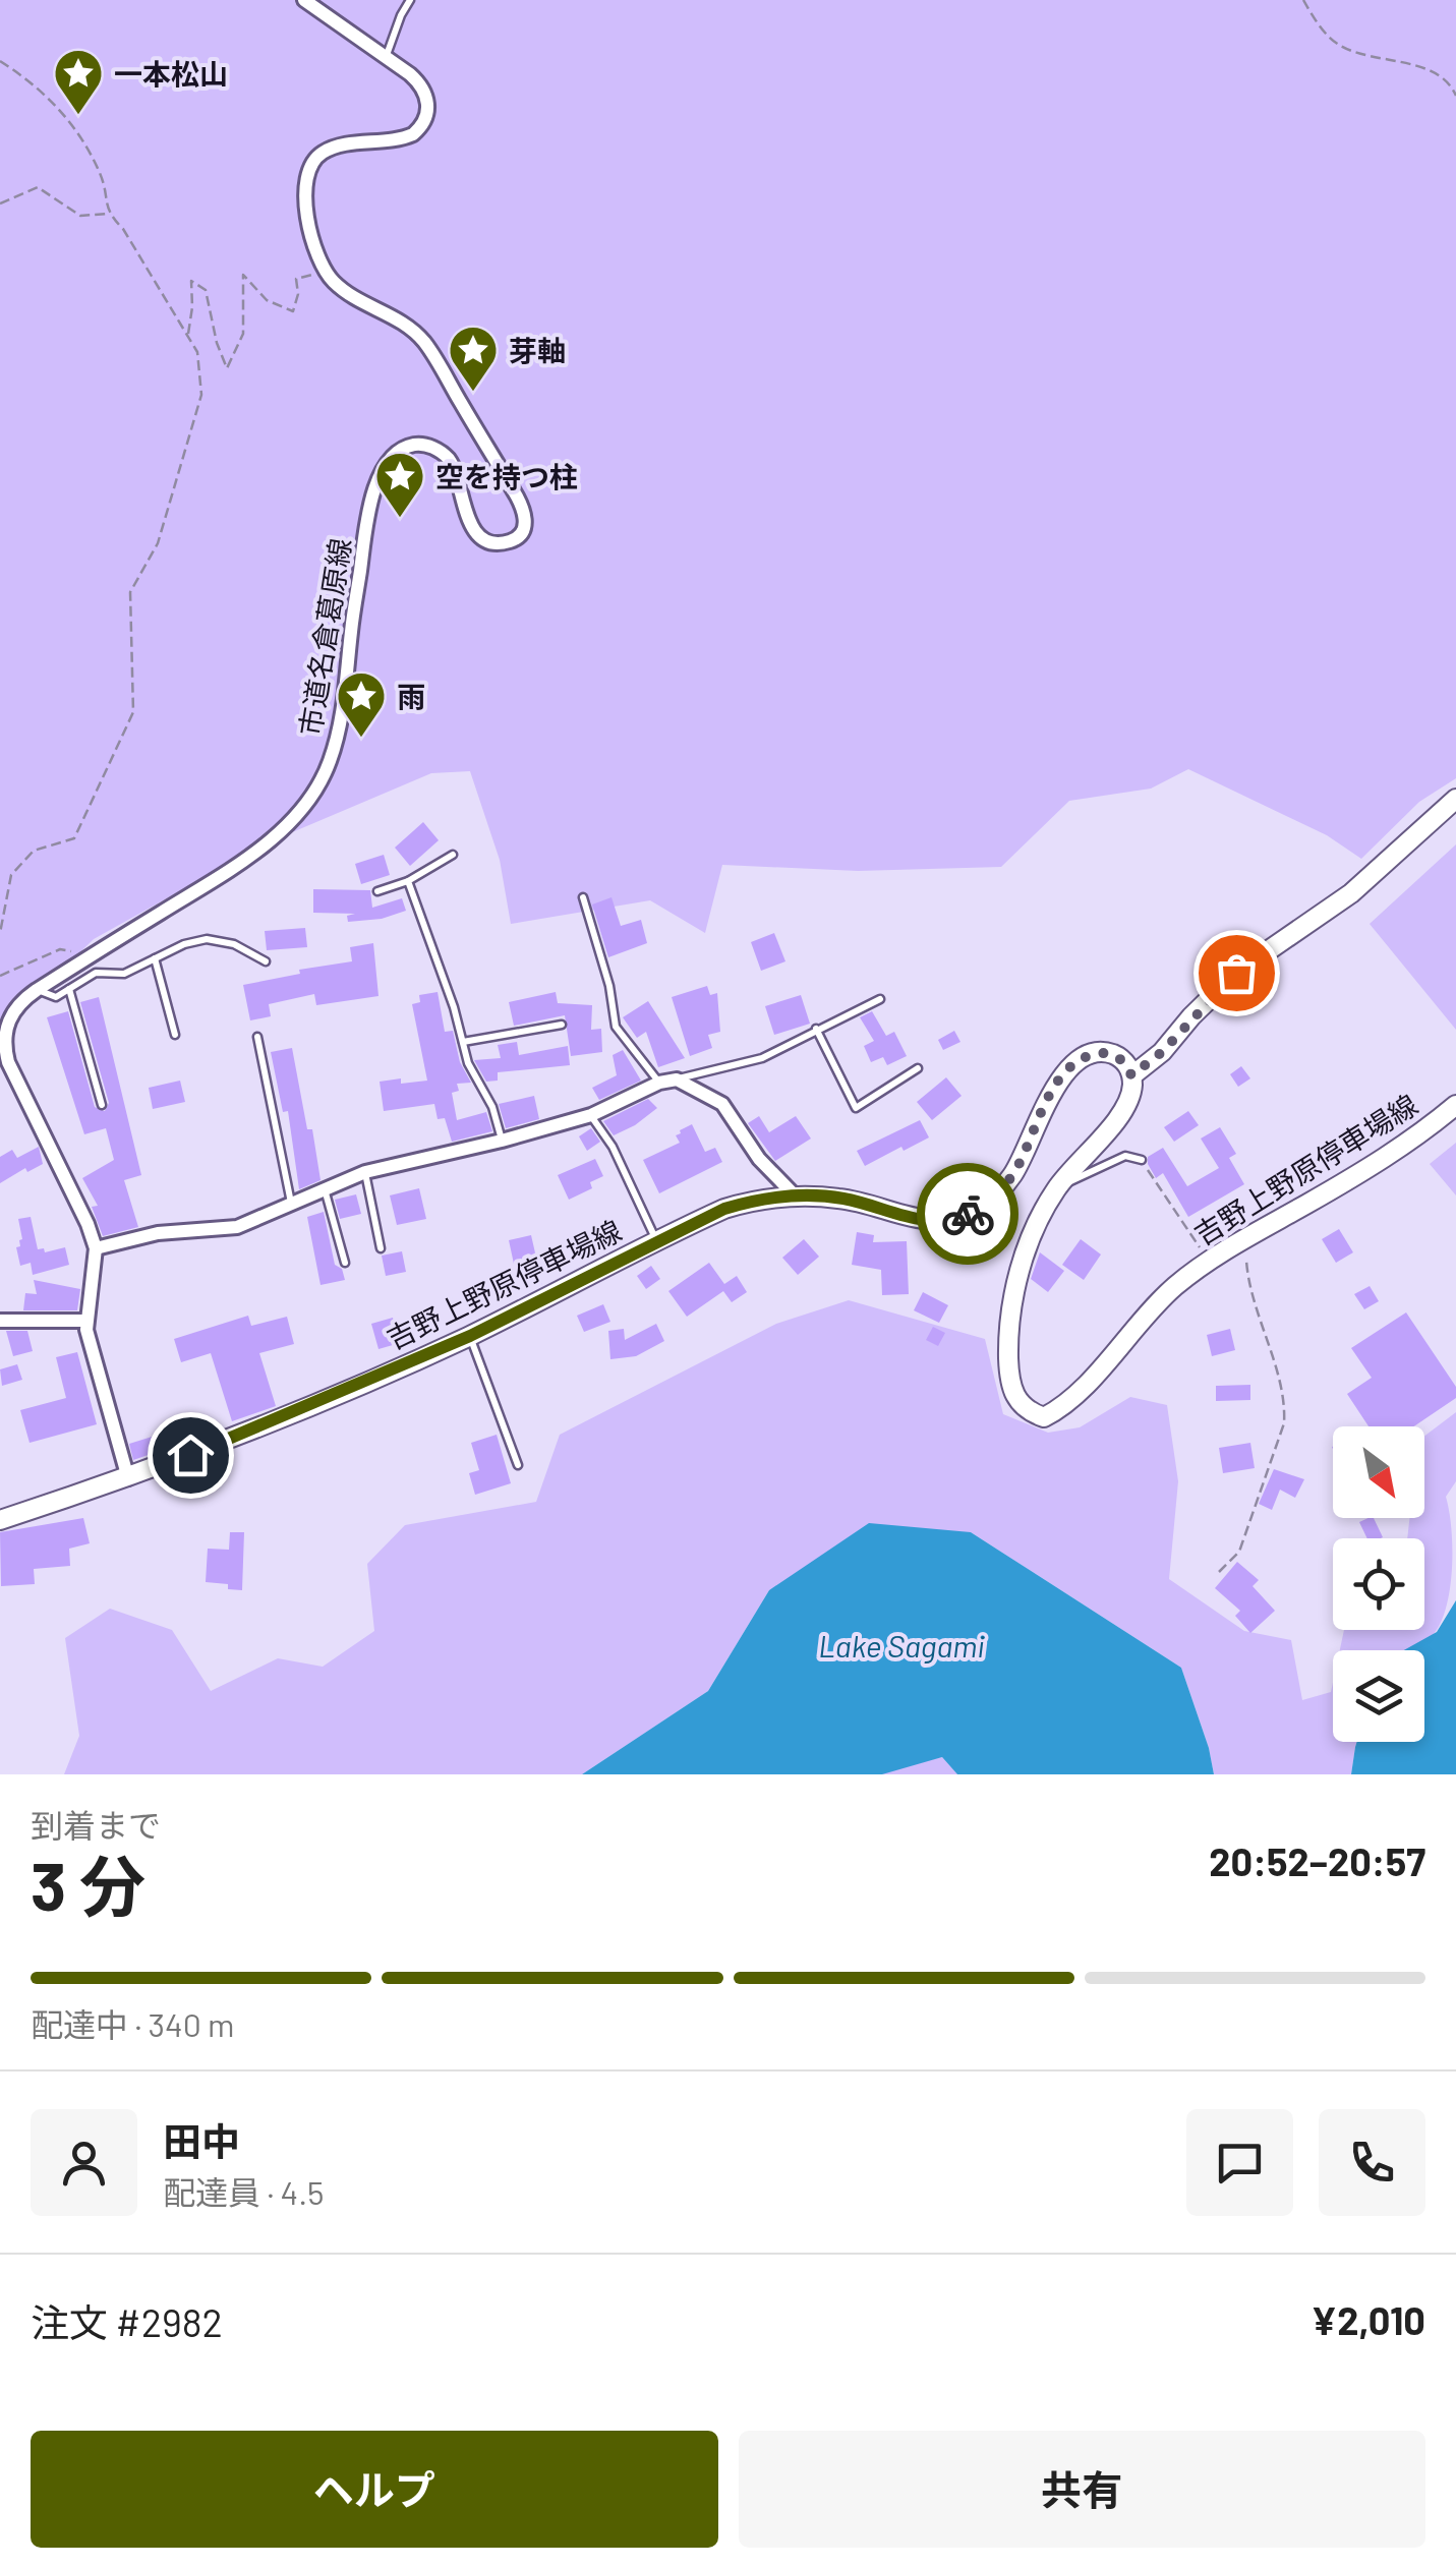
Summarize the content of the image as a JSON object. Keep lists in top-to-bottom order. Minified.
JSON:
{"streets":{"main road":["吉野上野原停車場線"],"street":["市道名倉葛原線"]},"water":["Lake Sagami"],"places":{"place":["一本松山","芽軸","空を持つ柱","雨"]},"north":"bottom right","page":{"heading":["3 分","到着まで","20:52–20:57"],"panel":["田中","配達員 · 4.5","注文 #2982","¥2,010"],"bar":"配達中 · 340 m","buttons":["ヘルプ","共有"]}}
